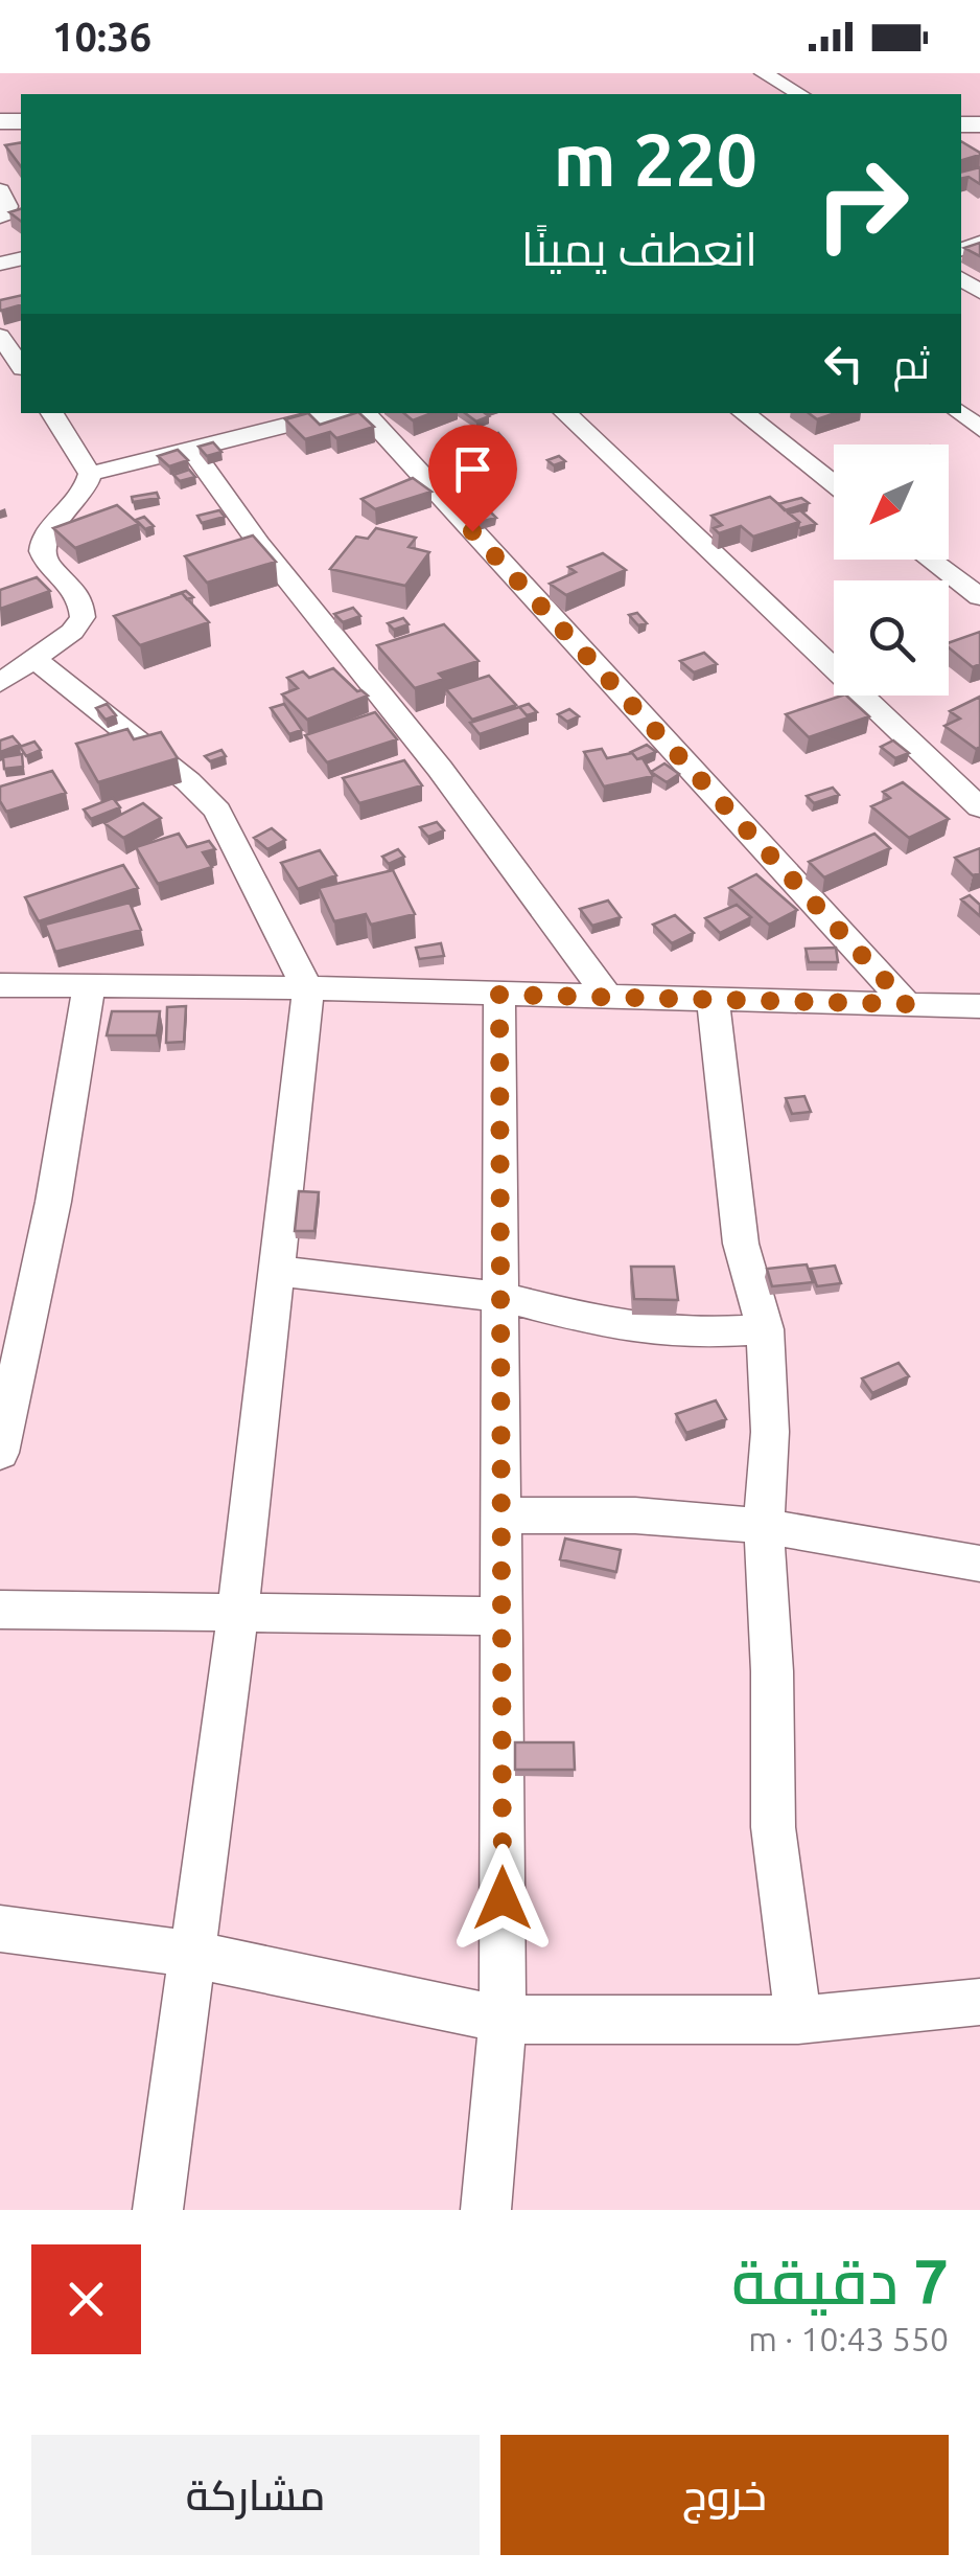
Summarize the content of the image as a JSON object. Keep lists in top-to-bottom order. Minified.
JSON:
{"north":"bottom left","page":{"status":"10:36","turn":["220 m","انعطف يمينًا"],"then":"ثم","heading":["7 دقيقة","550 m · 10:43"],"buttons":["خروج","مشاركة"]}}
